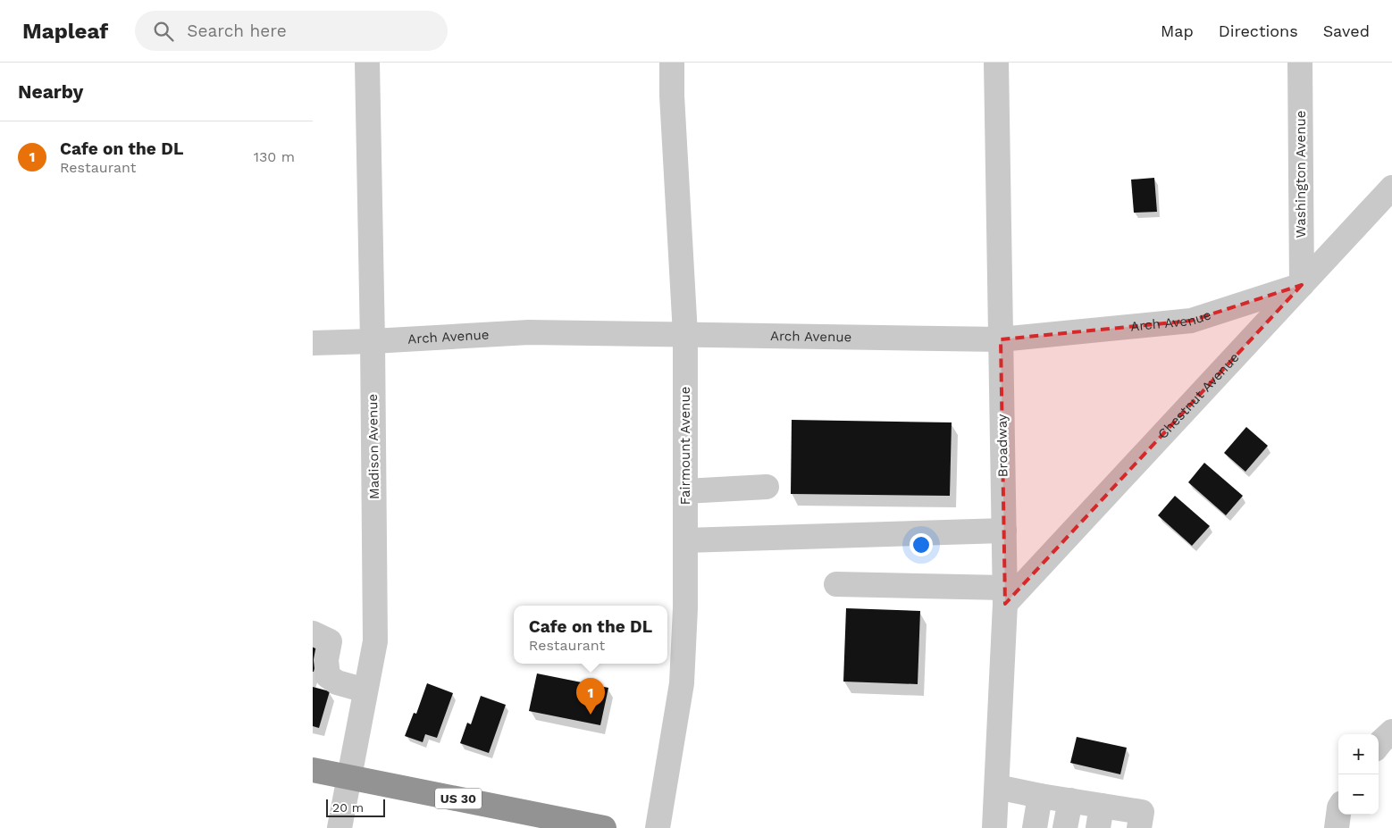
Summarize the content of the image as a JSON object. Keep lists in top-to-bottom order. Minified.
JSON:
{"streets":{"highway":["US 30"],"street":["Washington Avenue","Arch Avenue","Chestnut Avenue","Fairmount Avenue","Broadway","Madison Avenue"]},"crossings":[["Washington Avenue","Arch Avenue"],["Washington Avenue","Chestnut Avenue"],["Arch Avenue","Chestnut Avenue"],["Arch Avenue","Fairmount Avenue"],["Arch Avenue","Broadway"],["Arch Avenue","Madison Avenue"],["Chestnut Avenue","Broadway"],["Madison Avenue","US 30"]],"scale_bar":"20 m","page":{"header":"Mapleaf","search":"Search here","nav":["Map","Directions","Saved"],"heading":"Nearby","list":[{"mark":"1","name":"Cafe on the DL","note":"Restaurant","value":"130 m"}],"popup":["Cafe on the DL","Restaurant"],"pins":"1","map_buttons":["+","−"],"scale":"20 m"}}
